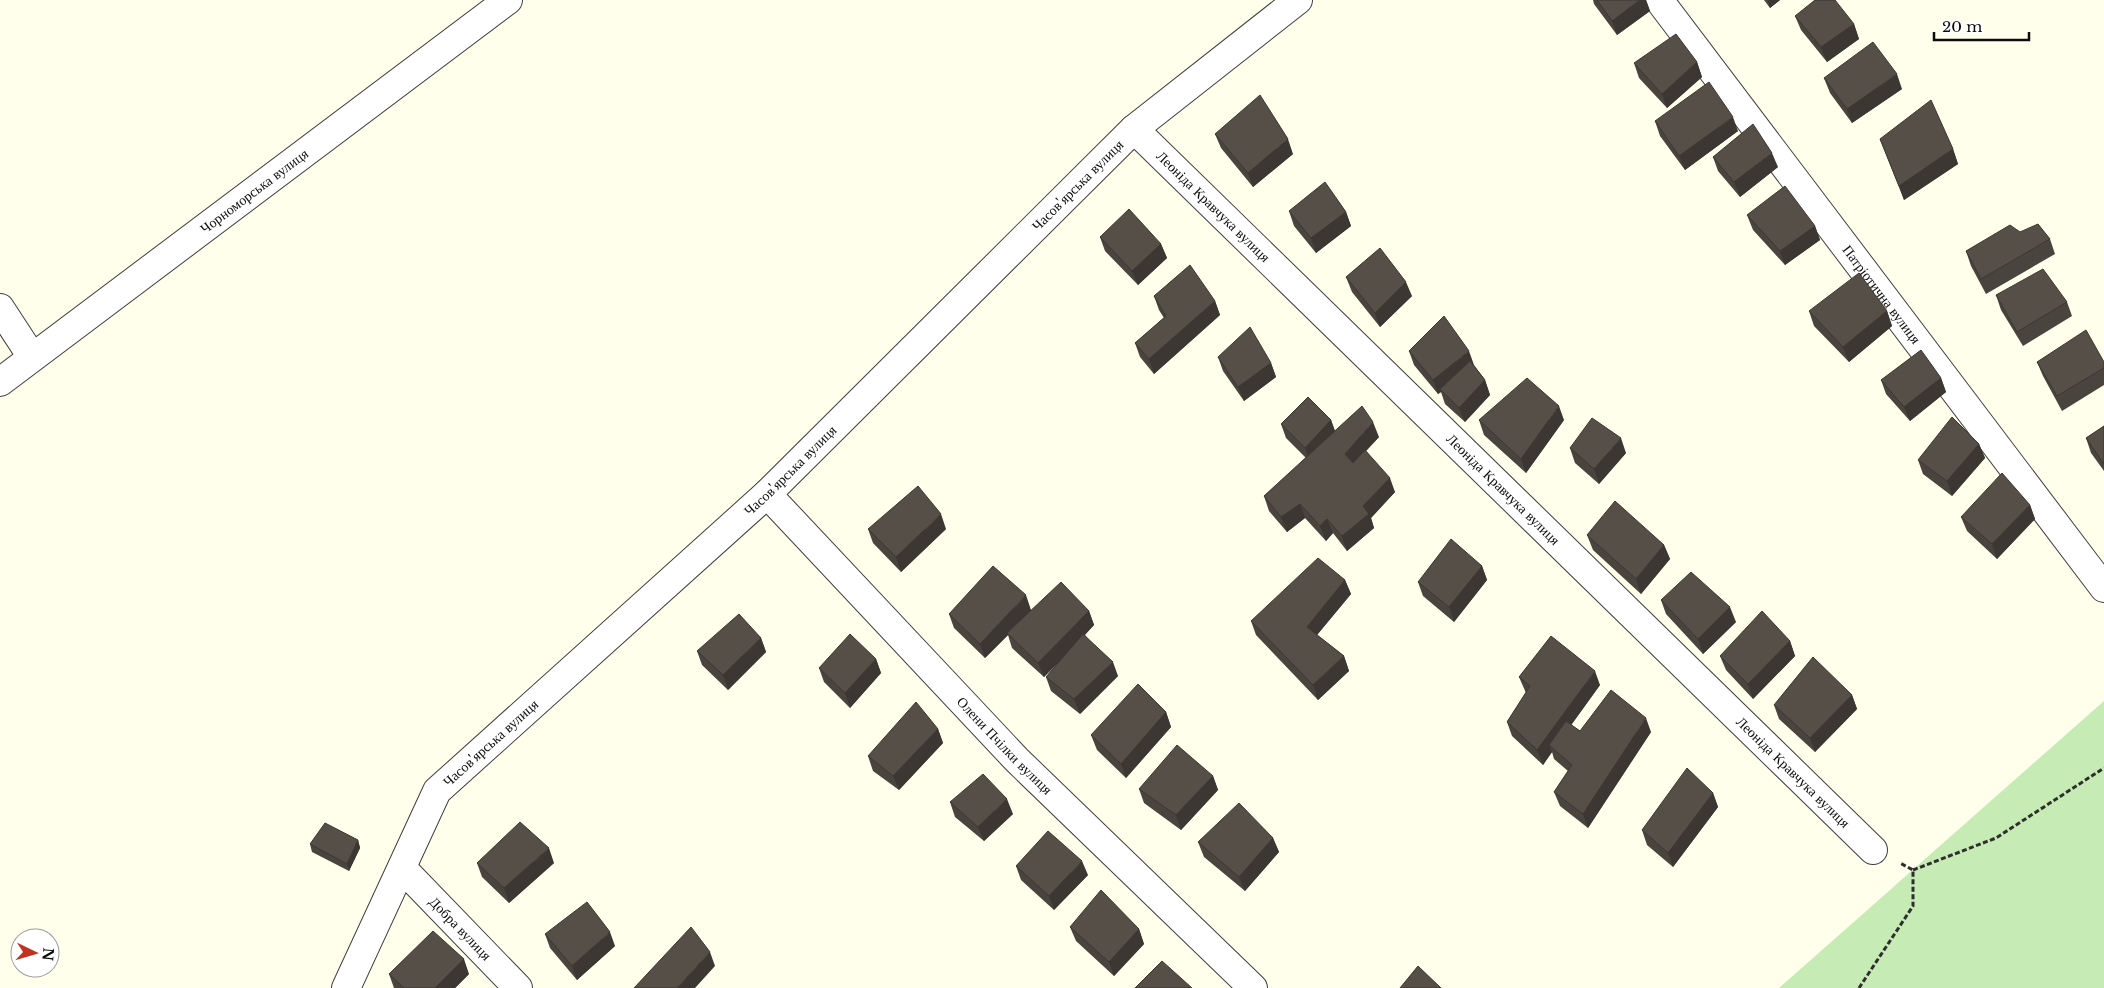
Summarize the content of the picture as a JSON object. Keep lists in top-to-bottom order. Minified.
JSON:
{"streets":{"street":["Часов'ярська вулиця","Чорноморська вулиця","Леоніда Кравчука вулиця","Патріотична вулиця","Олени Пчілки вулиця","Добра вулиця"]},"crossings":[["Часов'ярська вулиця","Леоніда Кравчука вулиця"],["Часов'ярська вулиця","Олени Пчілки вулиця"],["Часов'ярська вулиця","Добра вулиця"]],"scale_bar":"20 m","north":"right"}
